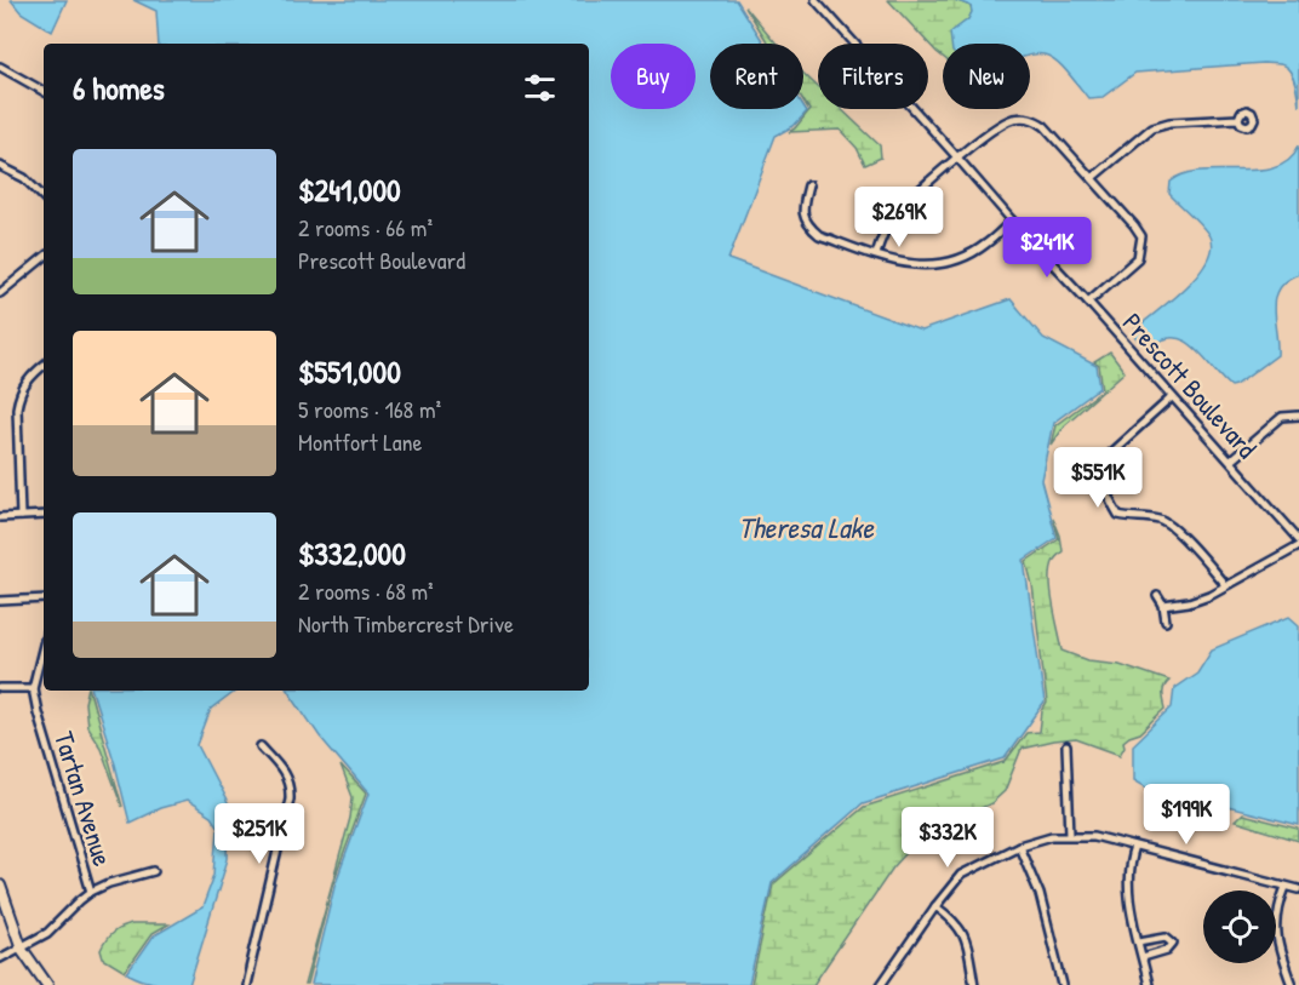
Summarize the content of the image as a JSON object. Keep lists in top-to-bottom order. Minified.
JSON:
{"streets":{"street":["Prescott Boulevard","Tartan Avenue"]},"water":["Theresa Lake"],"page":{"chip":["Buy","Rent","Filters","New"],"heading":"6 homes","list":[{"name":"$241,000","note":"2 rooms · 66 m² · Prescott Boulevard"},{"name":"$551,000","note":"5 rooms · 168 m² · Montfort Lane"},{"name":"$332,000","note":"2 rooms · 68 m² · North Timbercrest Drive"}],"price":["$269K","$241K","$551K","$199K","$251K","$332K"]}}
